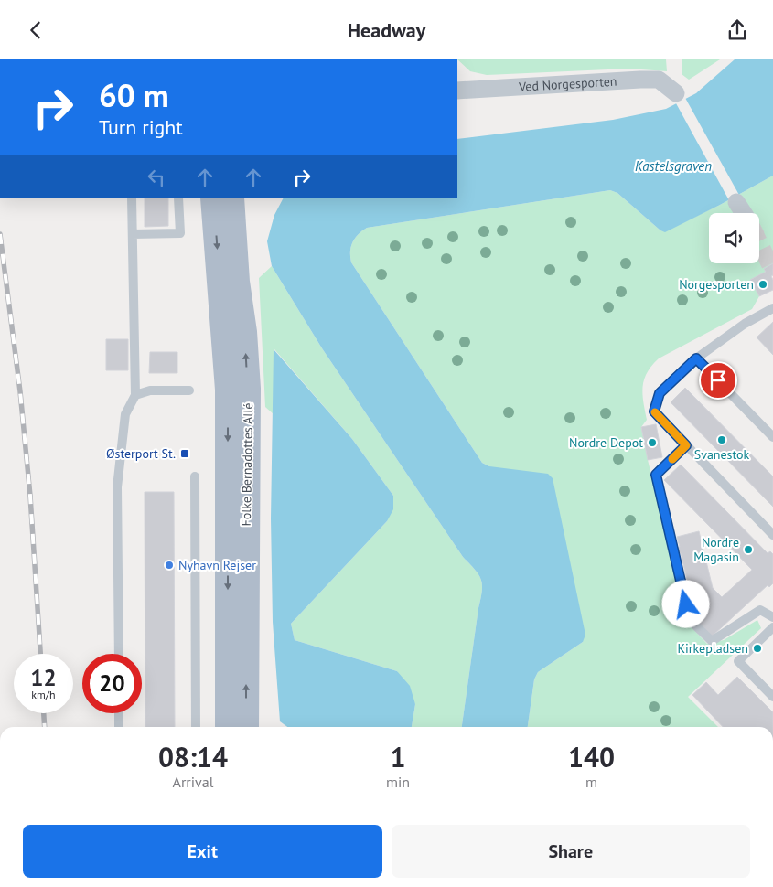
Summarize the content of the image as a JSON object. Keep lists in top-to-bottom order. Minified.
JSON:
{"streets":{"main road":["Folke Bernadottes Allé"],"street":["Ved Norgesporten"]},"water":["Kastelsgraven"],"places":{"other":["Norgesporten","Svanestok","Nordre Depot","Nordre Magasin","Nyhavn Rejser","Kirkepladsen"],"transit":["Østerport St."]},"page":{"header":"Headway","turn":["60 m","Turn right"],"speed":"12 km/h","limit":"20","eta":["08:14","Arrival","1","min","140","m"],"buttons":["Exit","Share"]}}
